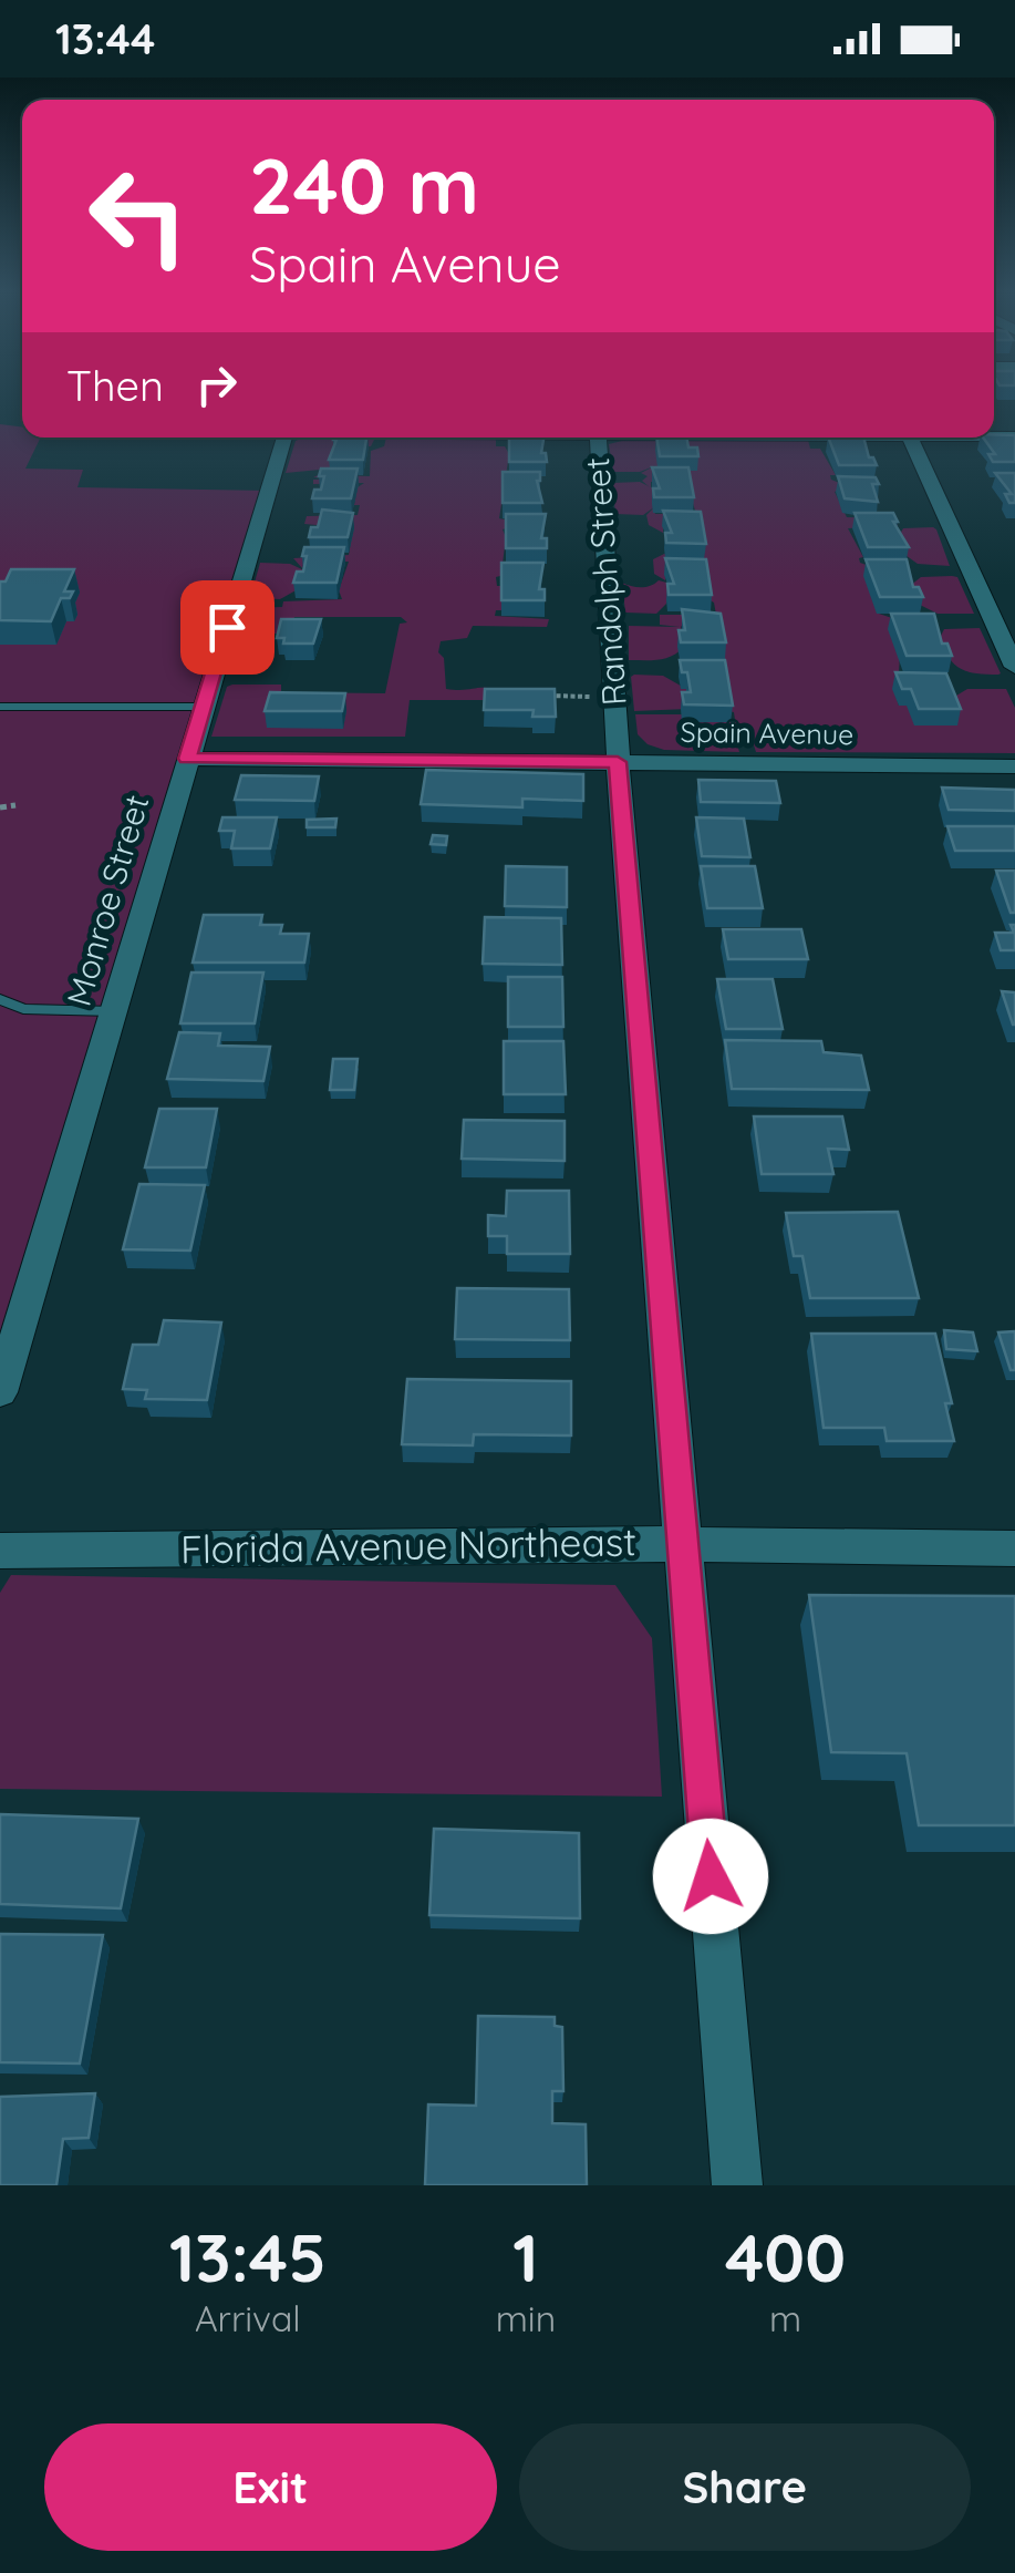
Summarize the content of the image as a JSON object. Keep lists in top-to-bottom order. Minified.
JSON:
{"streets":{"street":["Randolph Street","Spain Avenue","Monroe Street","Florida Avenue Northeast"]},"crossings":[["Randolph Street","Spain Avenue"],["Randolph Street","Florida Avenue Northeast"],["Spain Avenue","Monroe Street"]],"page":{"status":"13:44","turn":["240 m","Spain Avenue"],"then":"Then","eta":["13:45","Arrival","1","min","400","m"],"buttons":["Exit","Share"]}}
